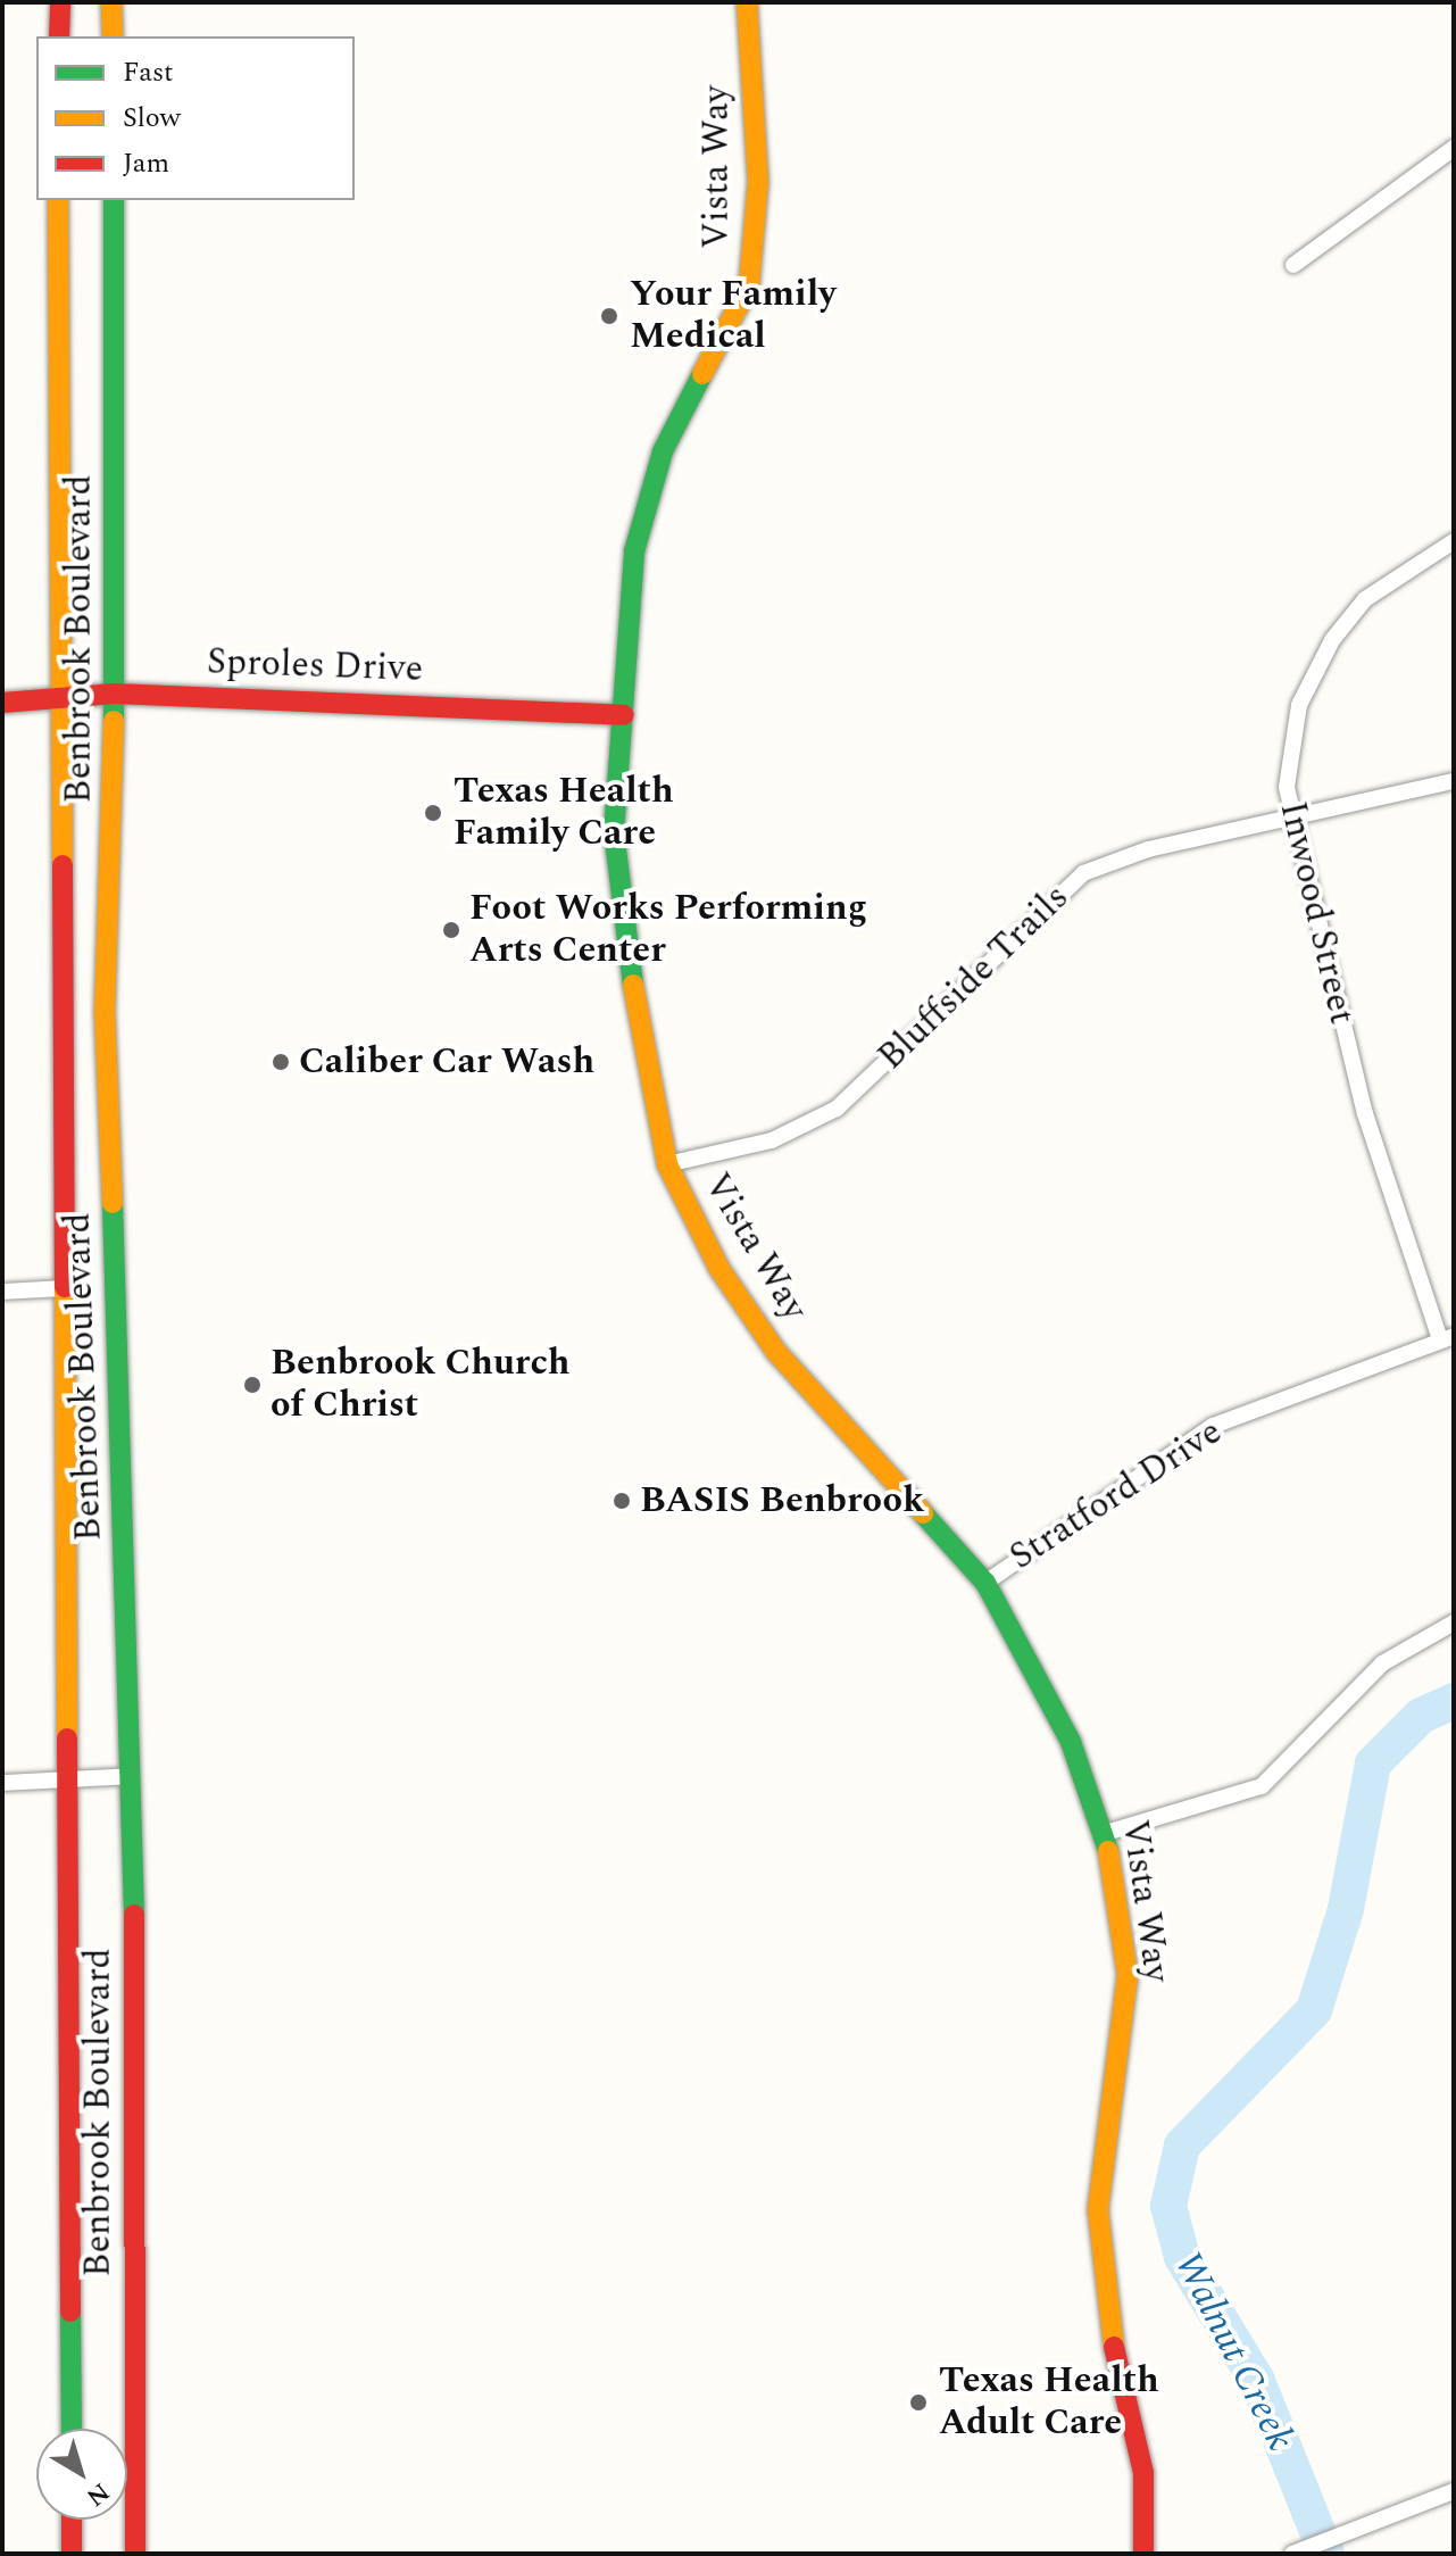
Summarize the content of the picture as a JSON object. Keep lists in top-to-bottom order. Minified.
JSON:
{"streets":{"main road":["Vista Way","Benbrook Boulevard","Sproles Drive"],"street":["Inwood Street","Bluffside Trails","Stratford Drive"]},"crossings":[["Vista Way","Sproles Drive"],["Vista Way","Bluffside Trails"],["Vista Way","Stratford Drive"],["Benbrook Boulevard","Sproles Drive"],["Inwood Street","Bluffside Trails"],["Inwood Street","Stratford Drive"]],"water":["Walnut Creek"],"places":["Your Family Medical","Texas Health Family Care","Foot Works Performing Arts Center","Caliber Car Wash","Benbrook Church of Christ","BASIS Benbrook","Texas Health Adult Care"],"legend":["Fast","Slow","Jam"],"north":"bottom right"}
